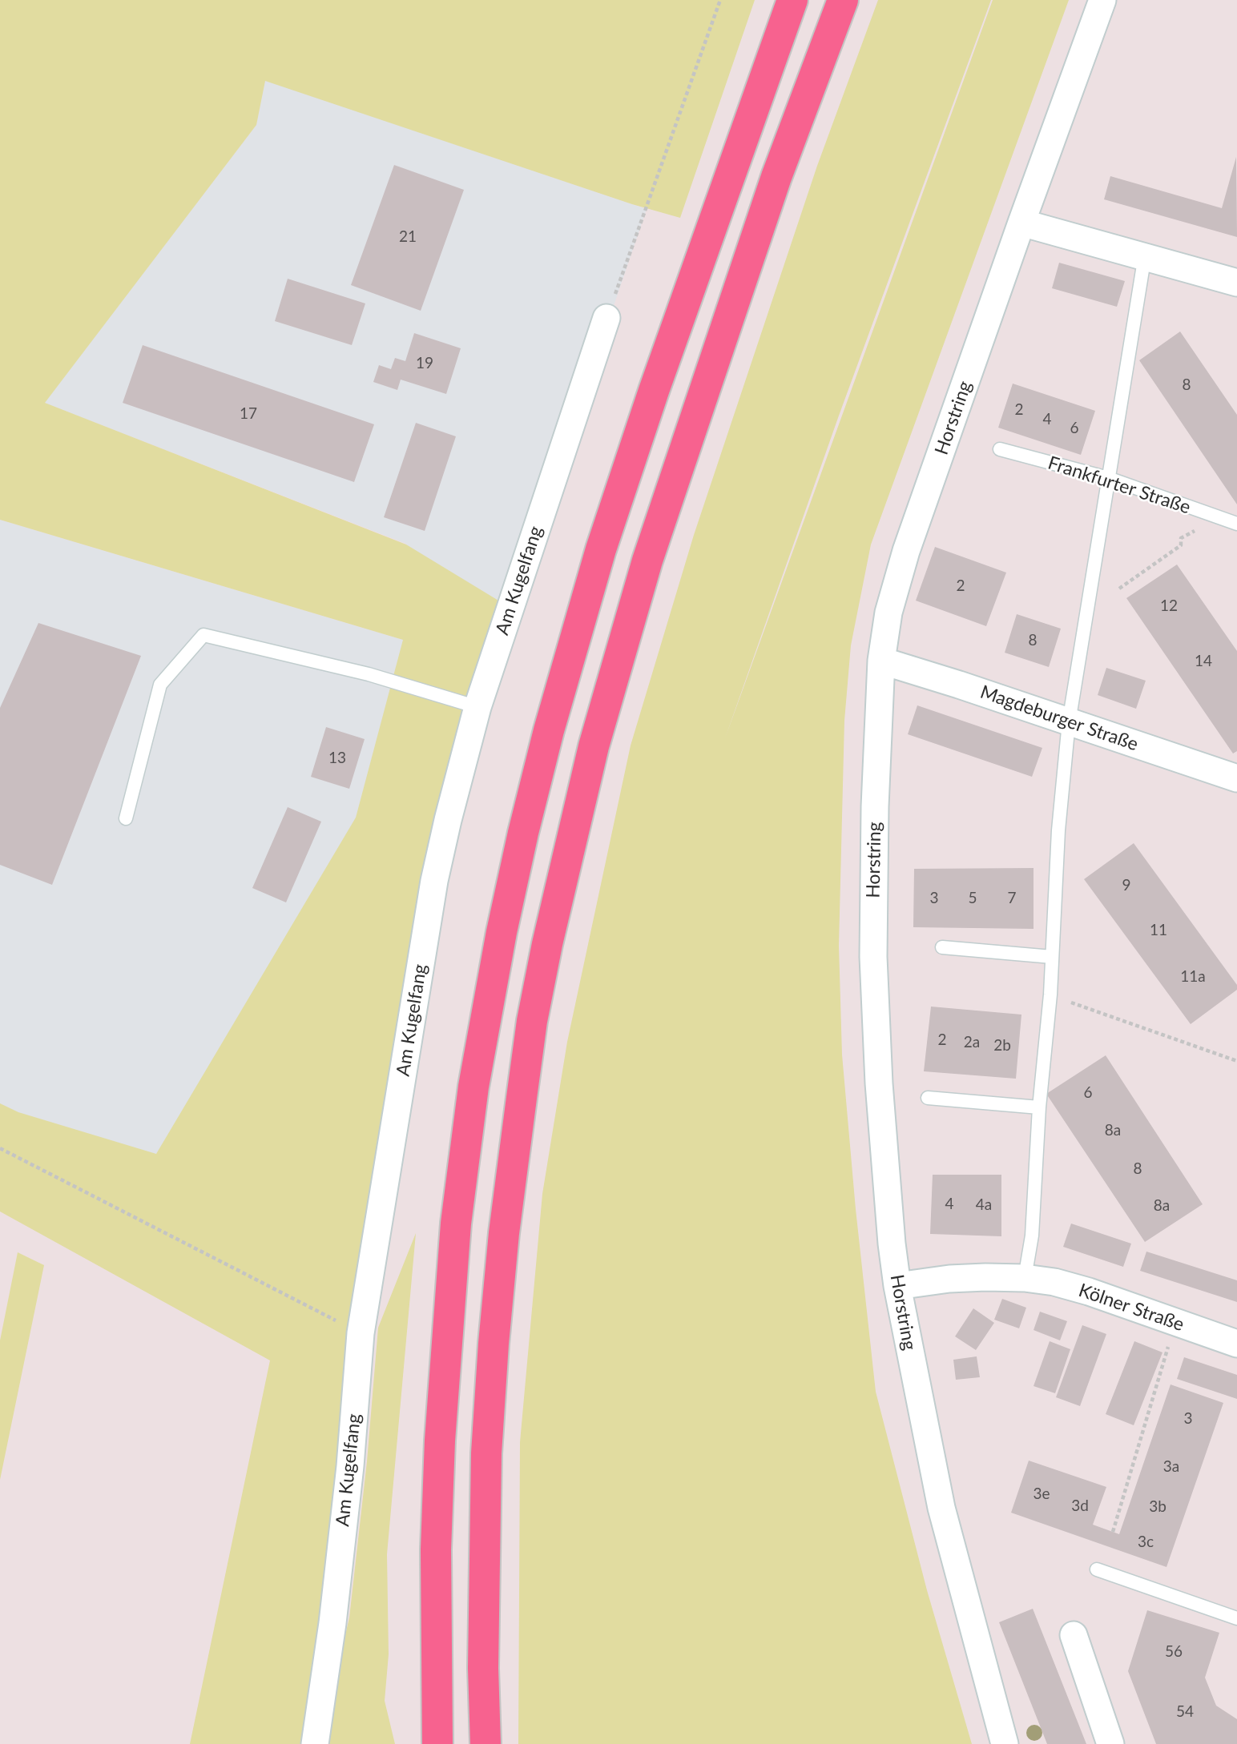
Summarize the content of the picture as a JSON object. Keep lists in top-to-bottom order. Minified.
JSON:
{"streets":{"street":["Horstring","Am Kugelfang","Magdeburger Straße","Kölner Straße"],"lane":["Frankfurter Straße"]},"crossings":[["Horstring","Magdeburger Straße"],["Horstring","Kölner Straße"]],"house_numbers":["21","19","8","2","17","4","6","2","12","8","14","13","9","3","5","7","11","11a","2","2a","2b","6","8a","8","4","4a","8a","3","3a","3e","3d","3b","3c","56","54"]}
